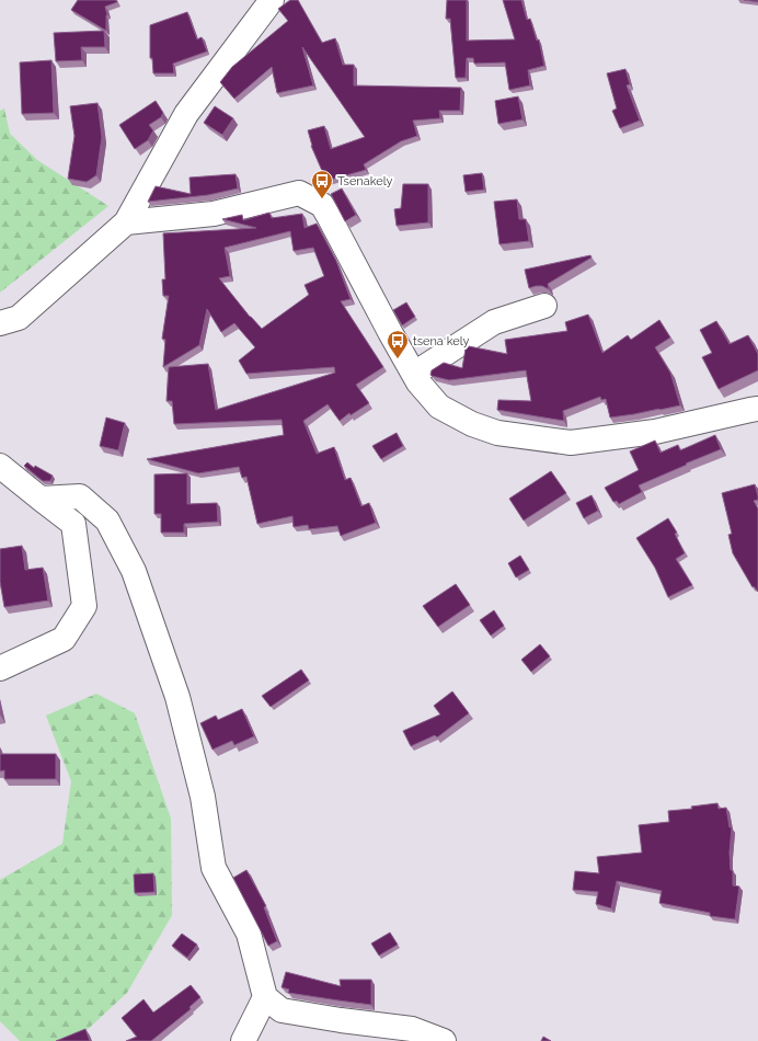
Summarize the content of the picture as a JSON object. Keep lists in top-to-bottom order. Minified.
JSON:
{"places":{"bus stop":["Tsenakely","tsena kely"]}}
